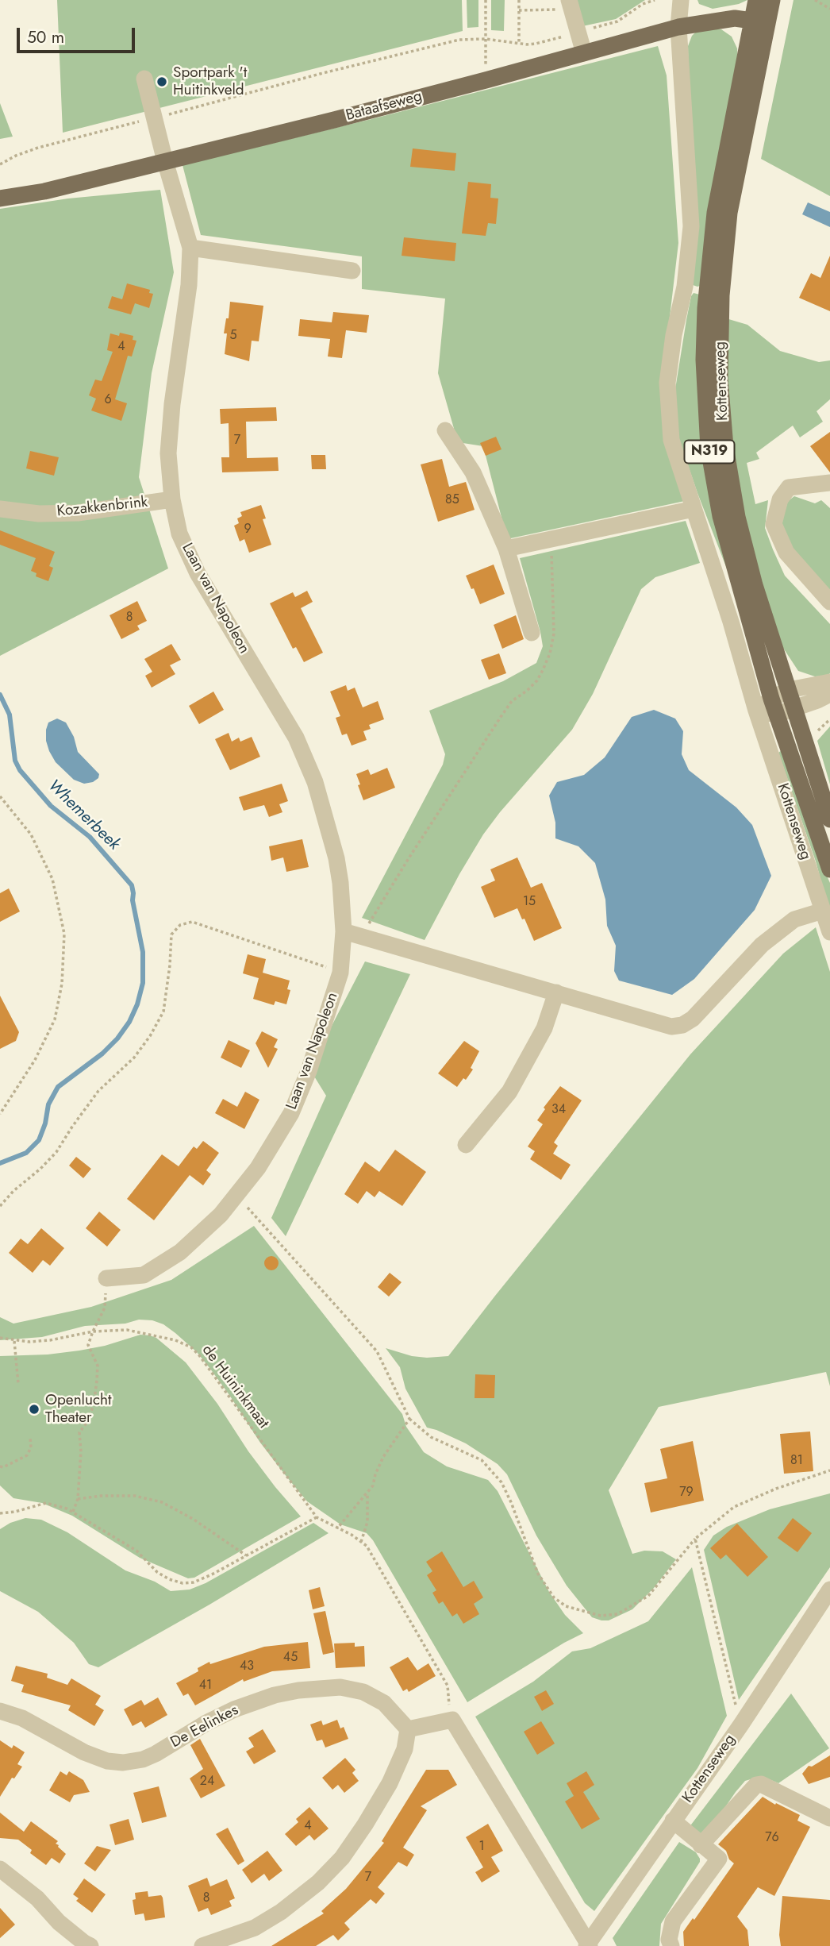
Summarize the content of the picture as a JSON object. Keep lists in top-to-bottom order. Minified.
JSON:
{"streets":{"main road":["Bataafseweg","Kottenseweg","N319"],"street":["Kozakkenbrink","Laan van Napoleon","De Eelinkes"],"path":["de Huininkmaat"]},"crossings":[["Bataafseweg","Kottenseweg"],["Bataafseweg","Laan van Napoleon"],["Kozakkenbrink","Laan van Napoleon"]],"water":["Whemerbeek"],"places":["Sportpark 't Huitinkveld","Openlucht Theater"],"house_numbers":["5","4","6","7","85","9","8","15","34","81","79","45","43","41","24","4","76","1","7","8"],"scale_bar":"50 m"}
